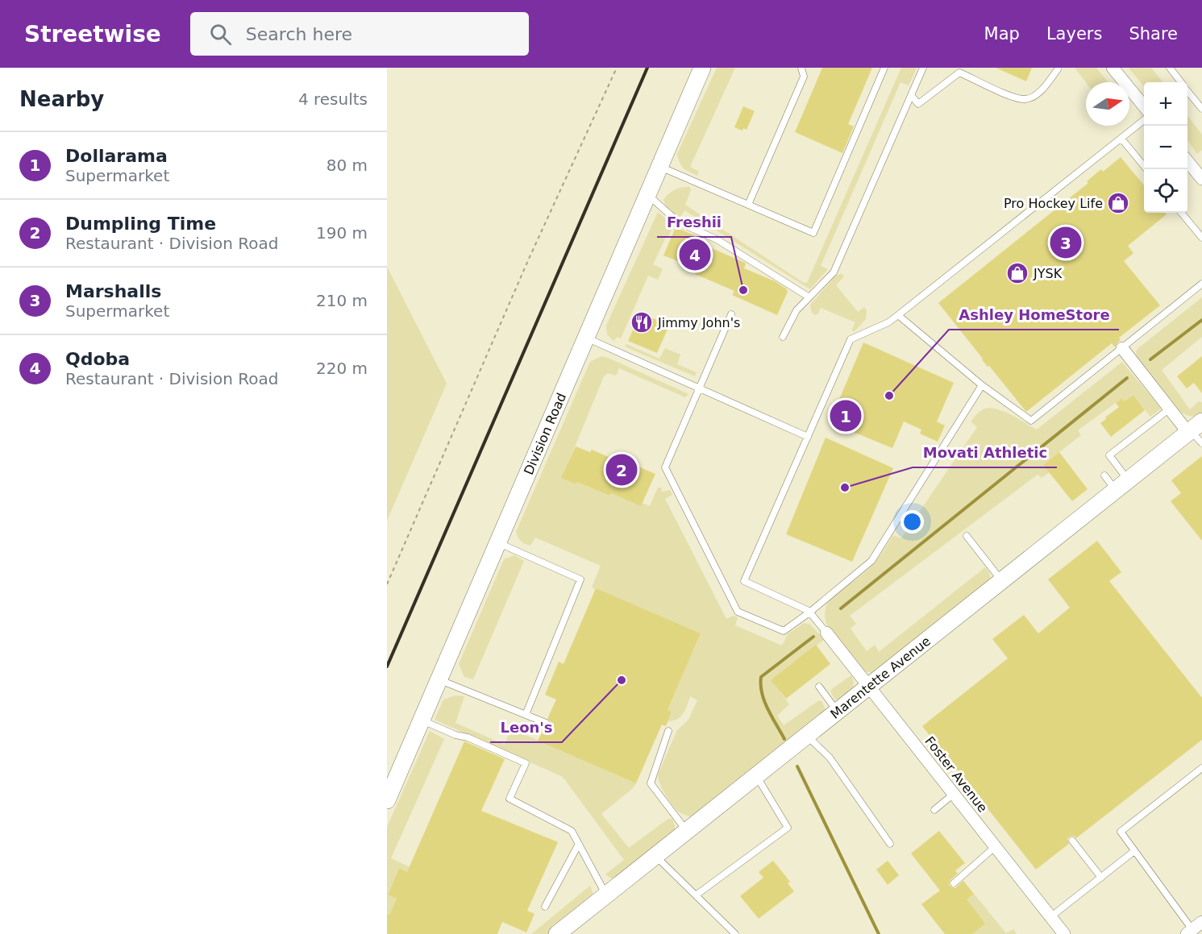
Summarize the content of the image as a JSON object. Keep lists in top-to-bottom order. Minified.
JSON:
{"streets":{"main road":["Division Road","Marentette Avenue"],"street":["Foster Avenue"]},"crossings":[["Marentette Avenue","Foster Avenue"]],"places":{"shop":["Pro Hockey Life","JYSK"],"other":["Freshii","Ashley HomeStore","Movati Athletic","Leon's"],"restaurant":["Jimmy John's"]},"north":"right","page":{"header":"Streetwise","search":"Search here","nav":["Map","Layers","Share"],"heading":["Nearby","4 results"],"map_buttons":["+","−"],"list":[{"mark":"1","name":"Dollarama","note":"Supermarket","value":"80 m"},{"mark":"2","name":"Dumpling Time","note":"Restaurant · Division Road","value":"190 m"},{"mark":"3","name":"Marshalls","note":"Supermarket","value":"210 m"},{"mark":"4","name":"Qdoba","note":"Restaurant · Division Road","value":"220 m"}],"pins":["3","4","1","2"]}}
